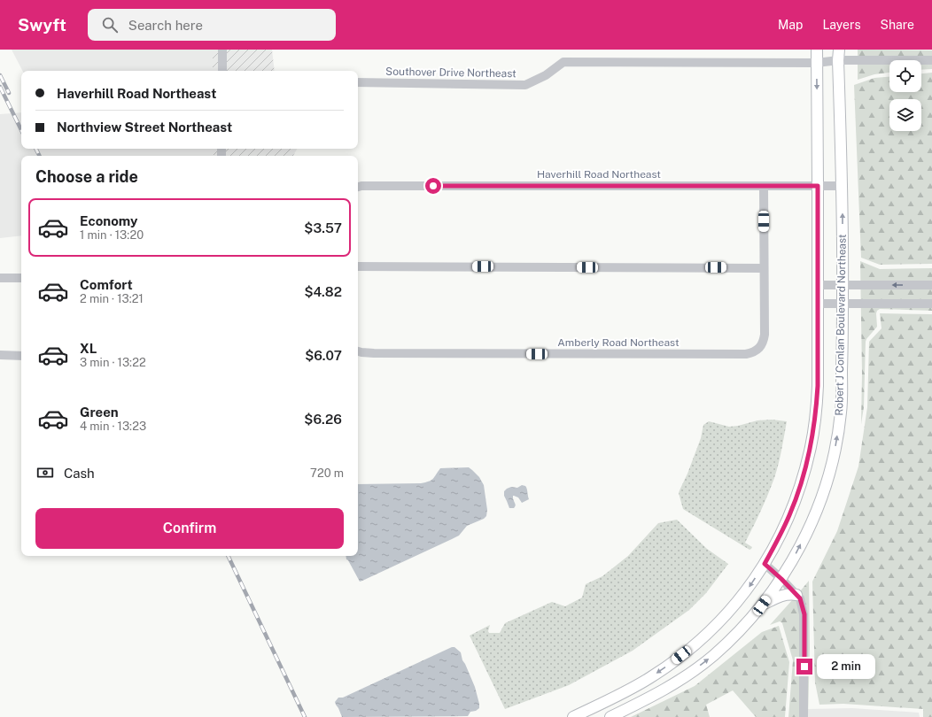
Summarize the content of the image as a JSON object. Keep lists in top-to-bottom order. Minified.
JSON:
{"streets":{"main road":["Robert J Conlan Boulevard Northeast"],"street":["Southover Drive Northeast","Haverhill Road Northeast","Amberly Road Northeast"]},"crossings":[["Southover Drive Northeast","Robert J Conlan Boulevard Northeast"],["Haverhill Road Northeast","Robert J Conlan Boulevard Northeast"]],"page":{"header":"Swyft","search":"Search here","nav":["Map","Layers","Share"],"banner":["Haverhill Road Northeast","Northview Street Northeast"],"heading":"Choose a ride","list":[{"name":"Economy","note":"1 min · 13:20","value":"$3.57"},{"name":"Comfort","note":"2 min · 13:21","value":"$4.82"},{"name":"XL","note":"3 min · 13:22","value":"$6.07"},{"name":"Green","note":"4 min · 13:23","value":"$6.26"}],"pay":["Cash","720 m"],"buttons":"Confirm","bubble":"2 min"}}
